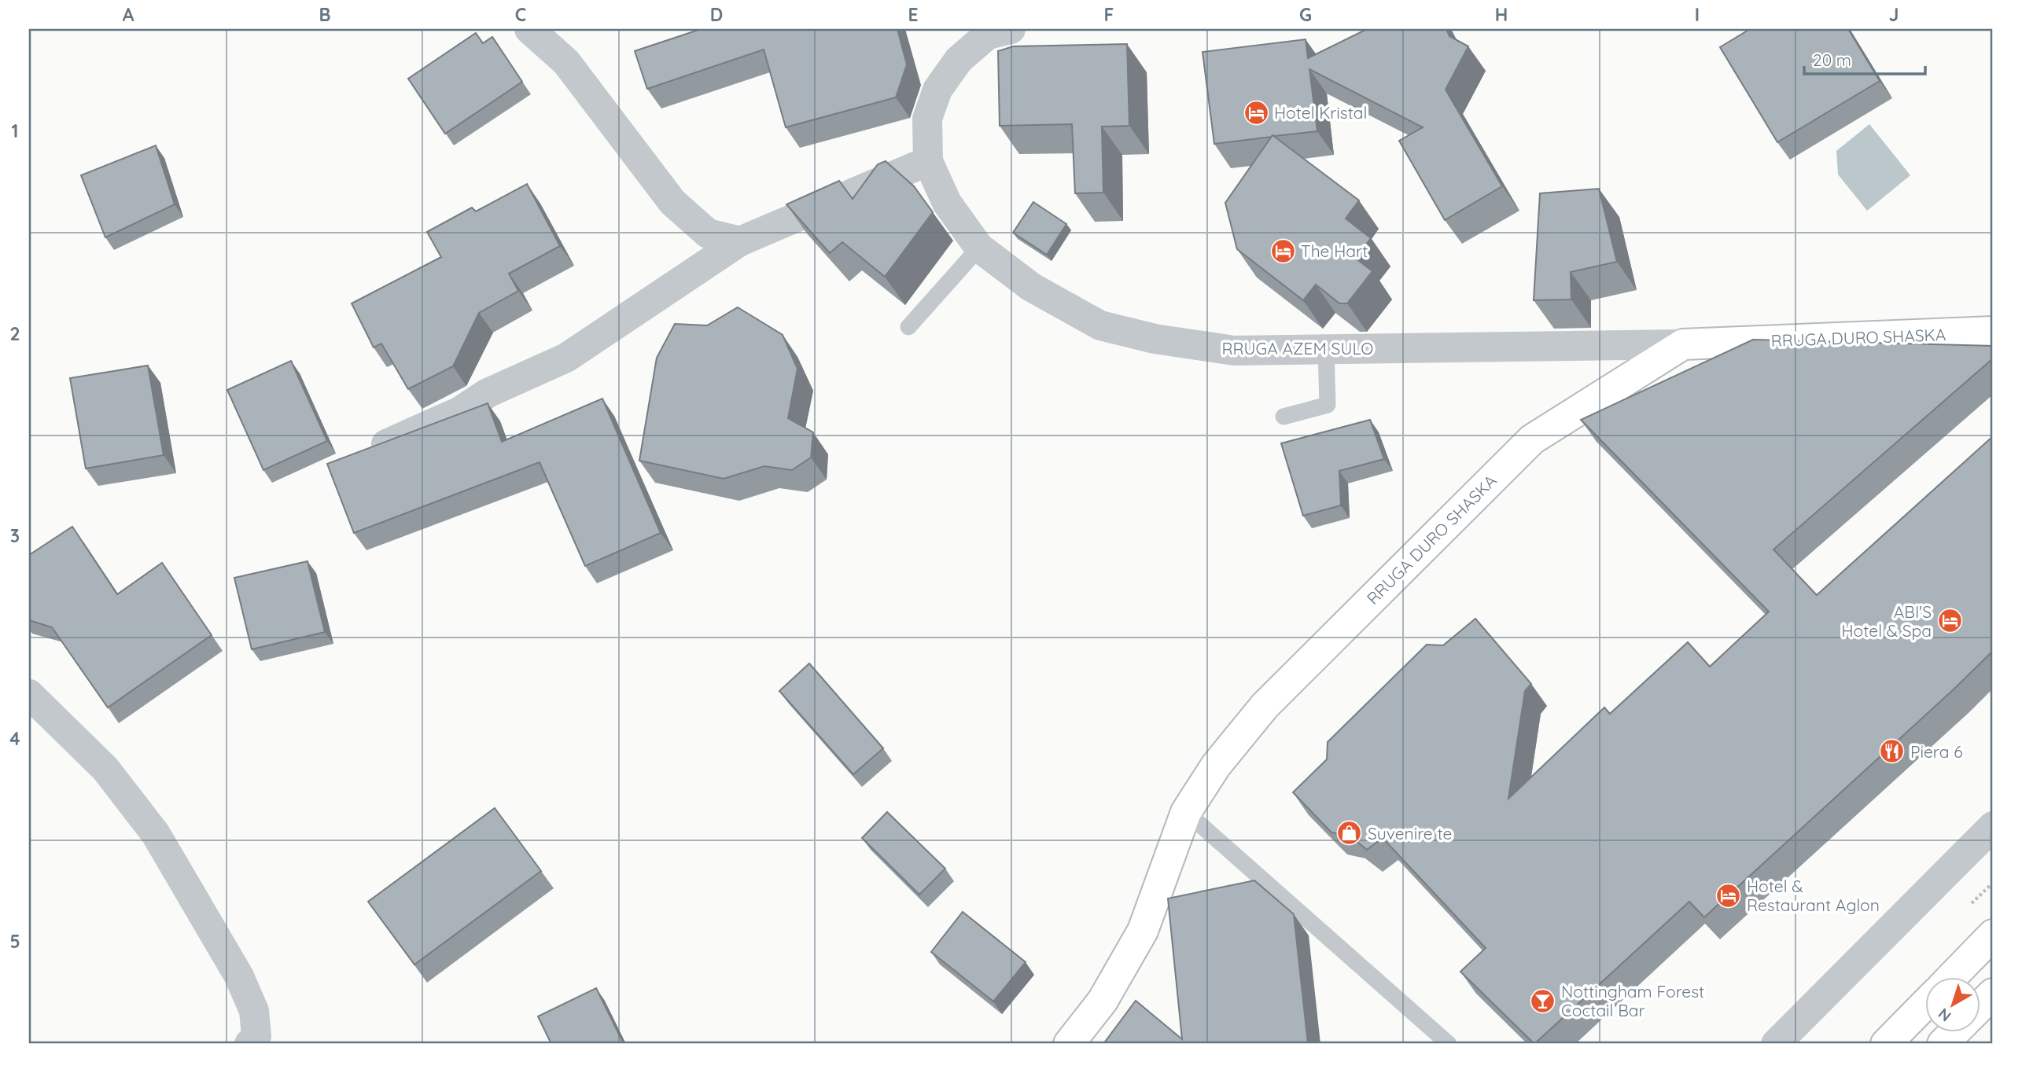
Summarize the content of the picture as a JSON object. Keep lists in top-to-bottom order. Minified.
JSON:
{"streets":{"main road":["RRUGA DURO SHASKA"],"street":["RRUGA AZEM SULO"]},"crossings":[["RRUGA DURO SHASKA","RRUGA AZEM SULO"]],"places":{"hotel":["Hotel Kristal","The Hart","ABI'S Hotel & Spa","Hotel & Restaurant Aglon"],"restaurant":["Piera 6"],"shop":["Suvenire te"],"bar":["Nottingham Forest Coctail Bar"]},"scale_bar":"20 m","north":"bottom left","grid":{"columns":["A","B","C","D","E","F","G","H","I","J"],"rows":["1","2","3","4","5"]}}
